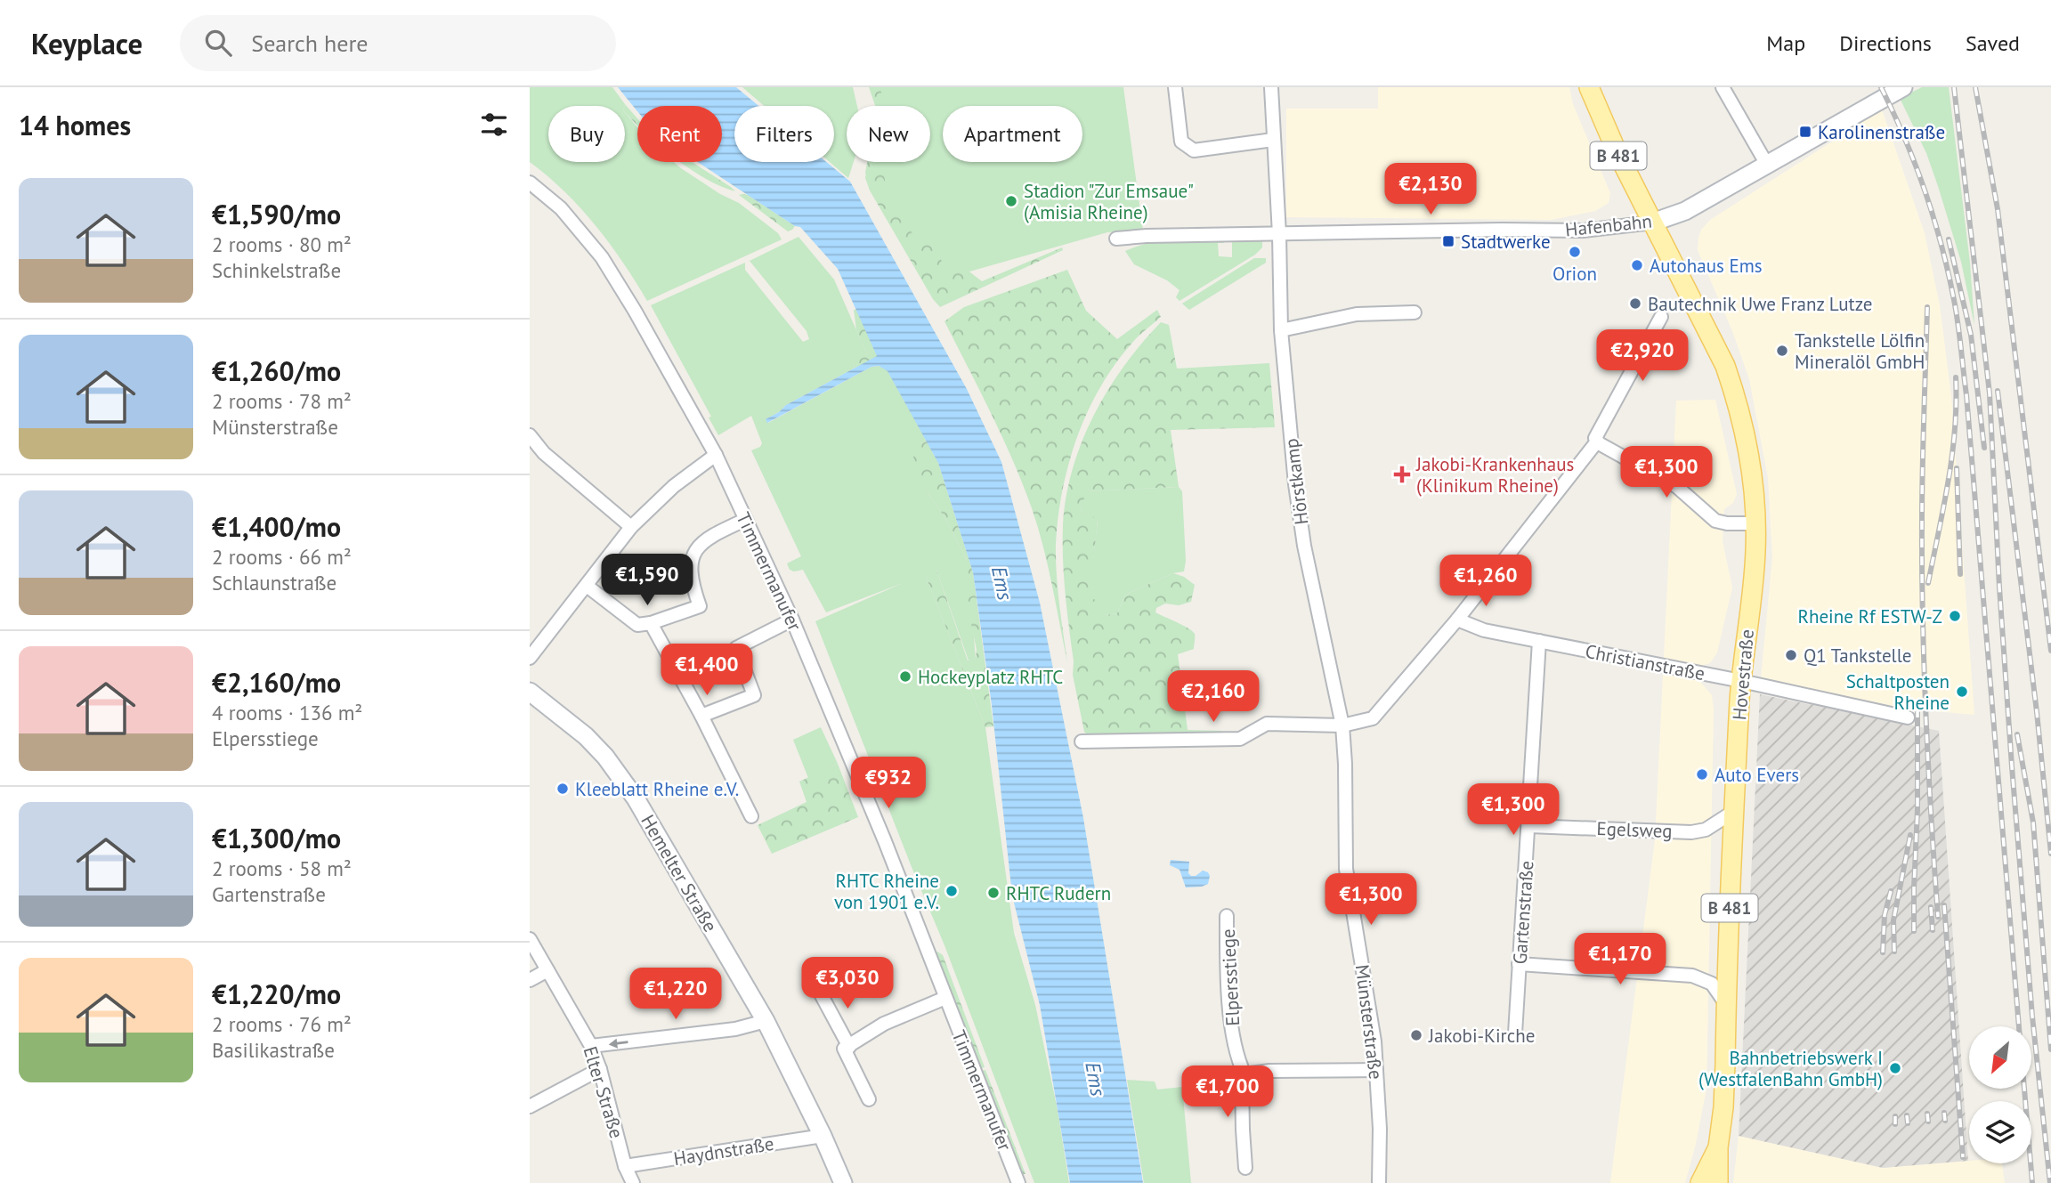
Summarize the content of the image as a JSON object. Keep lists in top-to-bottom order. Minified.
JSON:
{"streets":{"main road":["B 481","Hafenbahn","Hovestraße","Hemelter Straße"],"street":["Hörstkamp","Timmermanufer","Christianstraße","Egelsweg","Gartenstraße","Elpersstiege","Münsterstraße","Elter Straße","Haydnstraße"]},"crossings":[["B 481","Hafenbahn"],["B 481","Hovestraße"],["Hafenbahn","Hörstkamp"],["Hafenbahn","Hovestraße"],["Hörstkamp","Münsterstraße"],["Christianstraße","Hovestraße"],["Christianstraße","Gartenstraße"],["Hovestraße","Egelsweg"],["Egelsweg","Gartenstraße"],["Hemelter Straße","Haydnstraße"],["Elter Straße","Haydnstraße"]],"water":["Ems"],"places":{"transit":["Karolinenstraße","Stadtwerke"],"other":["Stadion \"Zur Emsaue\" (Amisia Rheine)","Orion","Autohaus Ems","Bautechnik Uwe Franz Lutze","Tankstelle Lölfin Mineralöl GmbH","Rheine Rf ESTW-Z","Q1 Tankstelle","Hockeyplatz RHTC","Schaltposten Rheine","Auto Evers","Kleeblatt Rheine e.V.","RHTC Rheine von 1901 e.V.","RHTC Rudern","Jakobi-Kirche","Bahnbetriebswerk I (WestfalenBahn GmbH)"],"health":["Jakobi-Krankenhaus (Klinikum Rheine)"]},"north":"bottom left","page":{"header":"Keyplace","search":"Search here","nav":["Map","Directions","Saved"],"heading":"14 homes","chip":["Buy","Rent","Filters","New","Apartment"],"list":[{"name":"€1,590/mo","note":"2 rooms · 80 m² · Schinkelstraße"},{"name":"€1,260/mo","note":"2 rooms · 78 m² · Münsterstraße"},{"name":"€1,400/mo","note":"2 rooms · 66 m² · Schlaunstraße"},{"name":"€2,160/mo","note":"4 rooms · 136 m² · Elpersstiege"},{"name":"€1,300/mo","note":"2 rooms · 58 m² · Gartenstraße"},{"name":"€1,220/mo","note":"2 rooms · 76 m² · Basilikastraße"}],"price":["€2,130","€2,920","€1,300","€1,590","€1,260","€1,400","€2,160","€932","€1,300","€1,300","€1,170","€3,030","€1,220","€1,700"]}}
